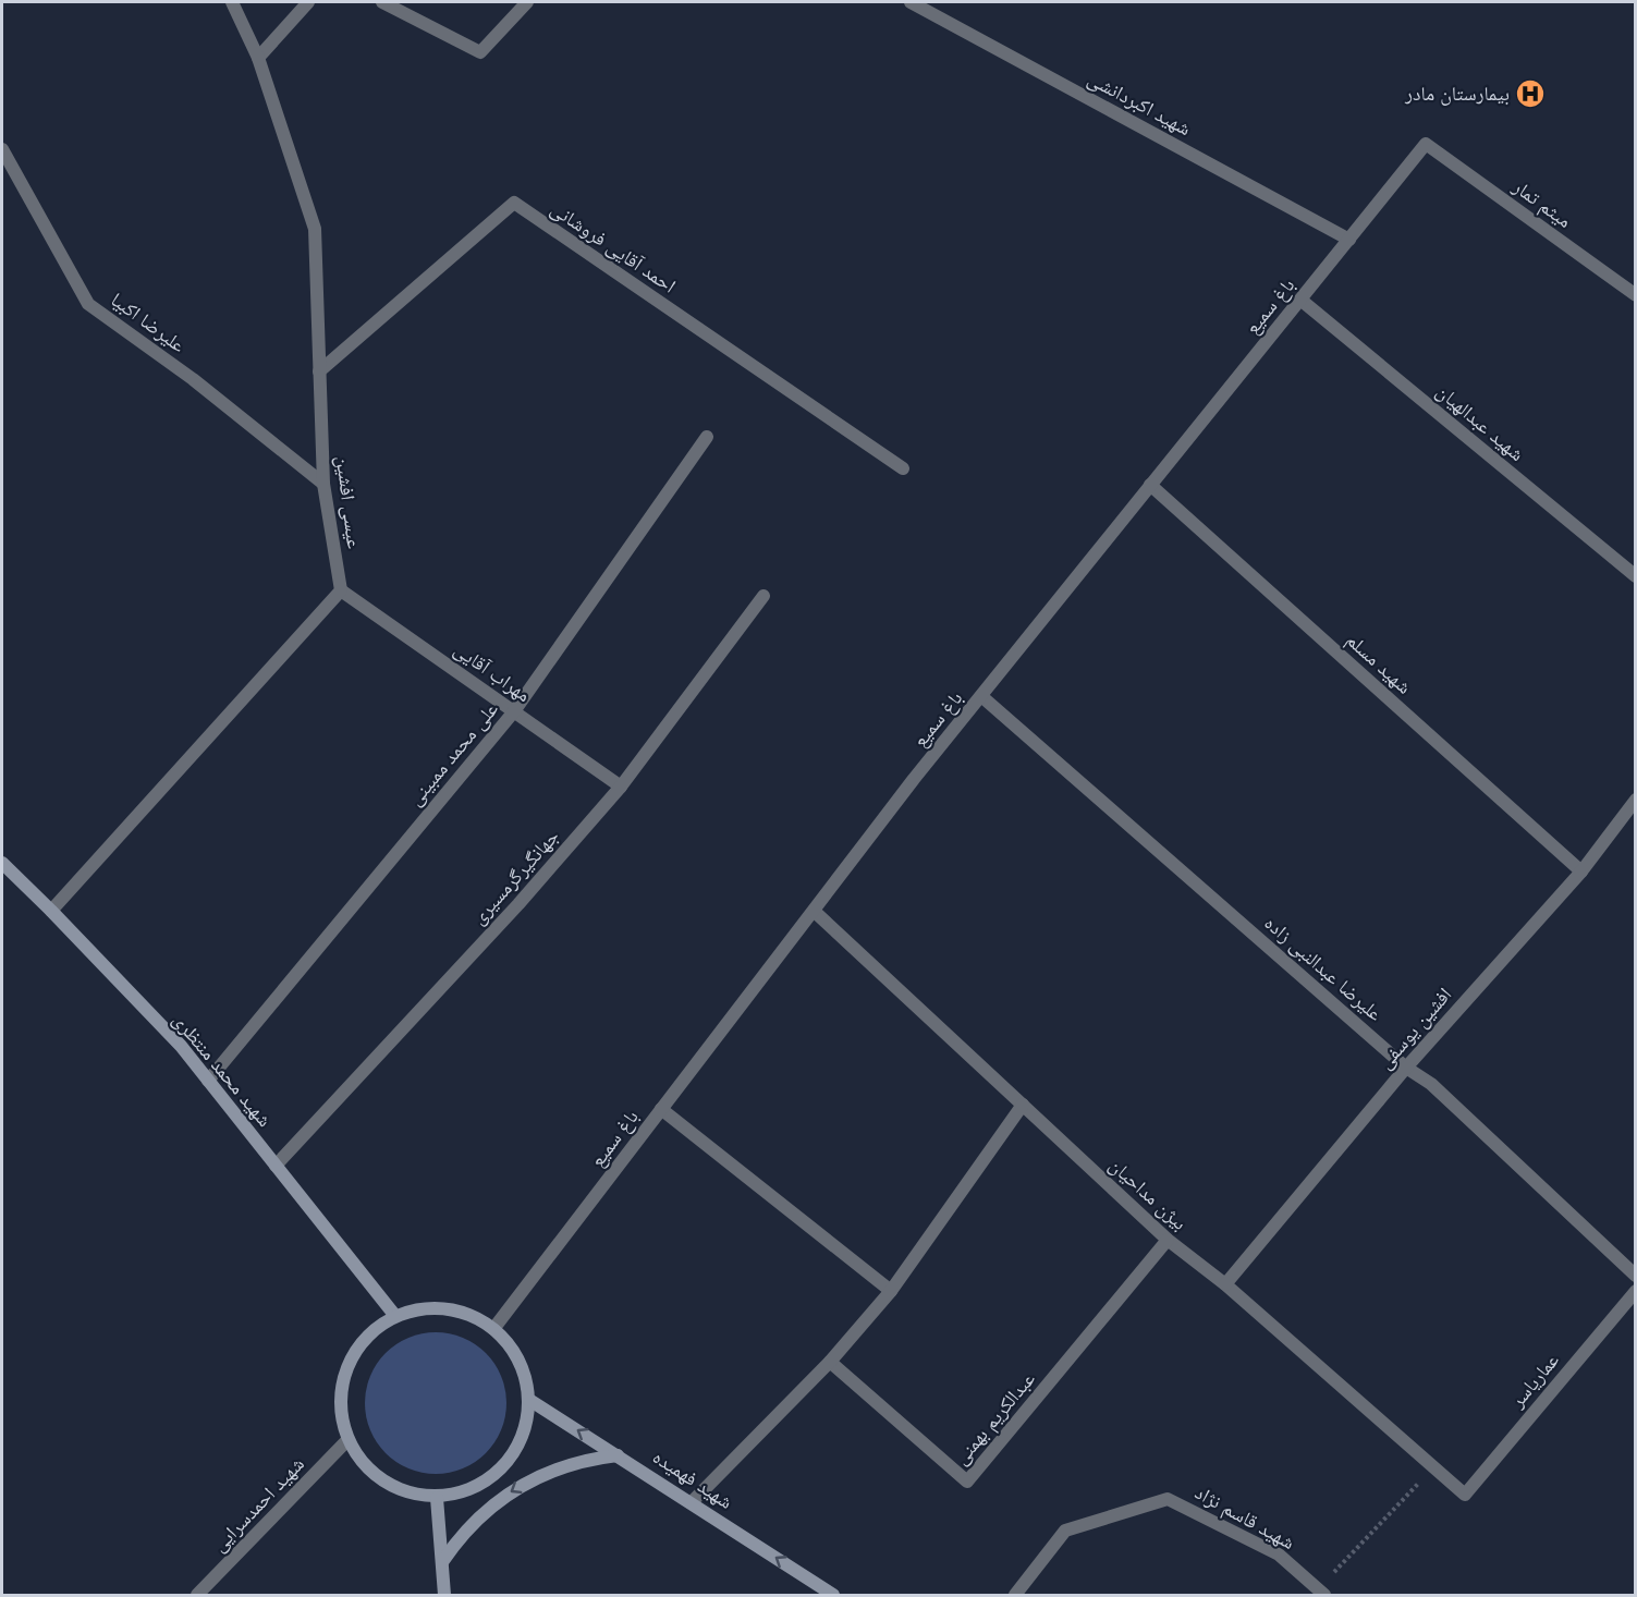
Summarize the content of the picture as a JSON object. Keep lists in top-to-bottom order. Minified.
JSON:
{"streets":{"main road":["شهید محمد منتظری","شهید فهمیده"],"street":["شهید اکبردانشی","میثم تمار","احمد آقایی فروشانی","باغ سمیع","علیرضا اکبیا","شهید عبدالهیان","عیسی افشین","شهید مسلم","مهراب آقایی","علی محمد ممبینی","جهانگیرگرمسیری","علیرضا عبدالنبی زاده","افشین یوسفی","بیژن مداحیان","عماریاسر","عبدالکریم بهمنی","شهید احمدسرایی","شهید قاسم نژاد"]},"crossings":[["شهید اکبردانشی","باغ سمیع"],["میثم تمار","باغ سمیع"],["احمد آقایی فروشانی","عیسی افشین"],["باغ سمیع","شهید عبدالهیان"],["باغ سمیع","شهید مسلم"],["باغ سمیع","علیرضا عبدالنبی زاده"],["باغ سمیع","شهید محمد منتظری"],["باغ سمیع","بیژن مداحیان"],["باغ سمیع","شهید فهمیده"],["باغ سمیع","شهید احمدسرایی"],["علیرضا اکبیا","عیسی افشین"],["عیسی افشین","مهراب آقایی"],["شهید مسلم","افشین یوسفی"],["مهراب آقایی","علی محمد ممبینی"],["مهراب آقایی","جهانگیرگرمسیری"],["علی محمد ممبینی","شهید محمد منتظری"],["جهانگیرگرمسیری","شهید محمد منتظری"],["علیرضا عبدالنبی زاده","افشین یوسفی"],["افشین یوسفی","بیژن مداحیان"],["شهید محمد منتظری","شهید فهمیده"],["شهید محمد منتظری","شهید احمدسرایی"],["بیژن مداحیان","عماریاسر"],["بیژن مداحیان","عبدالکریم بهمنی"],["شهید فهمیده","شهید احمدسرایی"]],"one_way":["شهید فهمیده"],"places":{"hospital":["بیمارستان مادر"]}}
